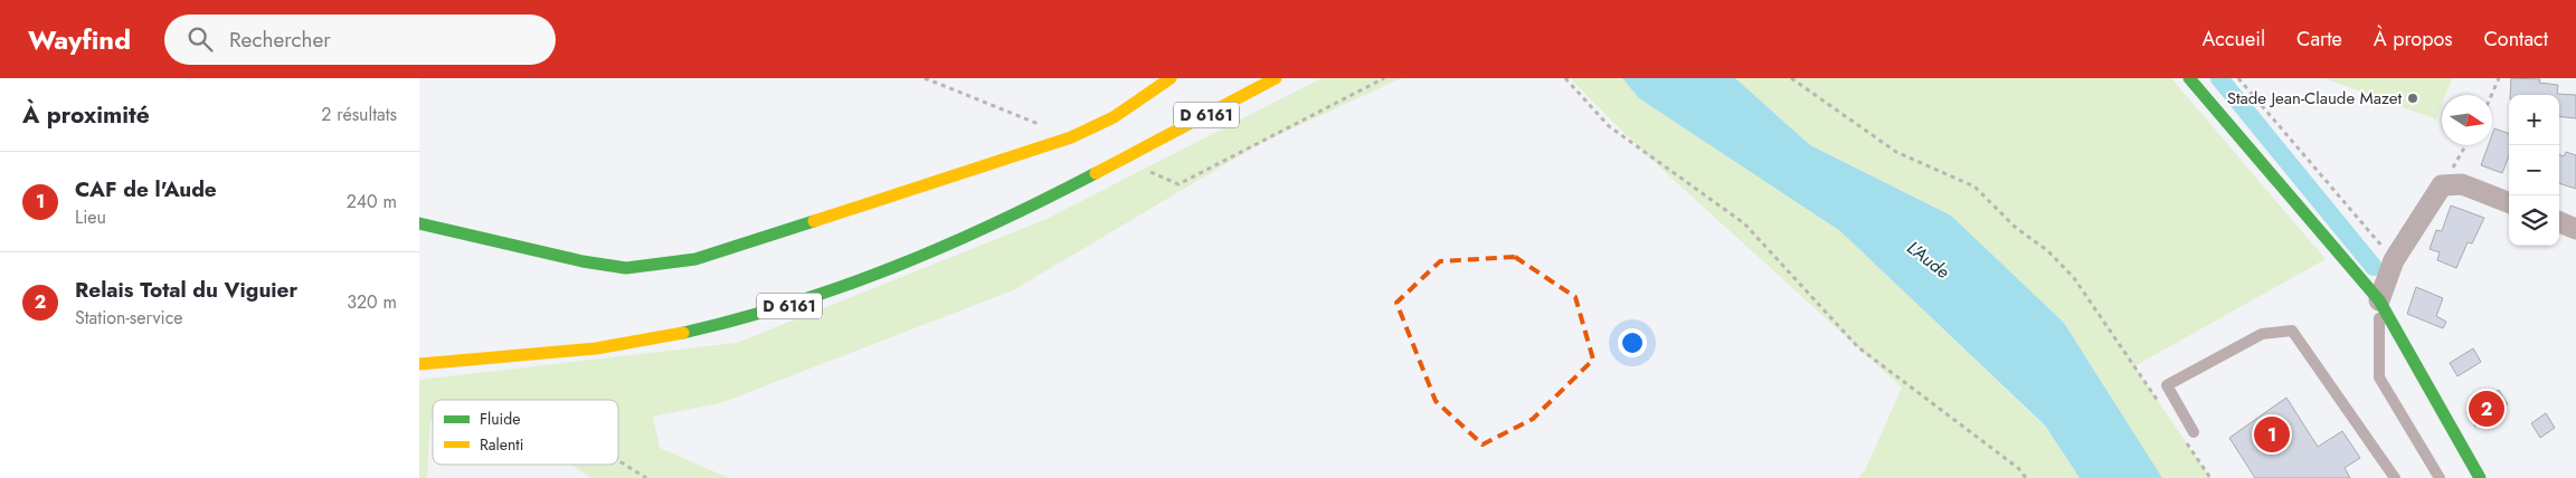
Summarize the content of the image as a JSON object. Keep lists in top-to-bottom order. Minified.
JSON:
{"streets":{"main road":["D 6161"]},"water":["L'Aude"],"places":["Stade Jean-Claude Mazet"],"legend":["Fluide","Ralenti"],"north":"right","page":{"header":"Wayfind","search":"Rechercher","nav":["Accueil","Carte","À propos","Contact"],"heading":["À proximité","2 résultats"],"map_buttons":["+","−"],"list":[{"mark":"1","name":"CAF de l'Aude","note":"Lieu","value":"240 m"},{"mark":"2","name":"Relais Total du Viguier","note":"Station-service","value":"320 m"}],"pins":["2","1"]}}
